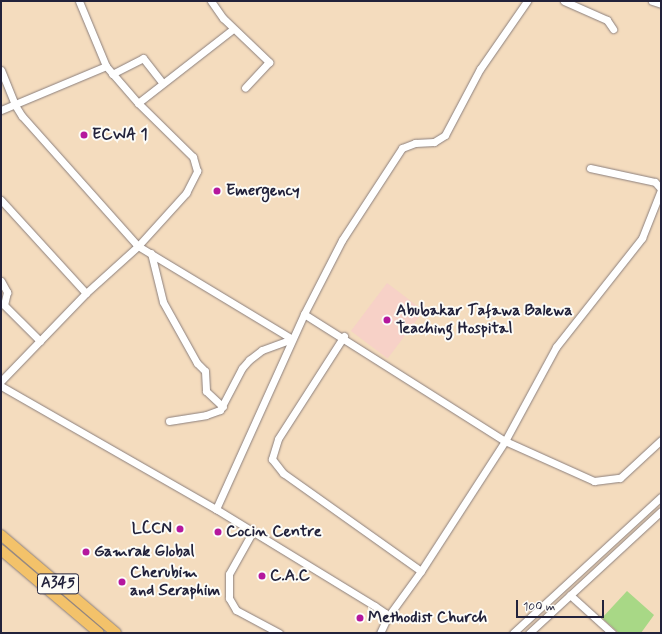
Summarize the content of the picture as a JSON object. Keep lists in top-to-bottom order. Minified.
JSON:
{"streets":{"highway":["A345"]},"places":["ECWA 1","Emergency","Abubakar Tafawa Balewa Teaching Hospital","LCCN","Cocin Centre","Gamrak Global","C.A.C","Cherubim and Seraphim","Methodist Church"],"scale_bar":"100 m"}
